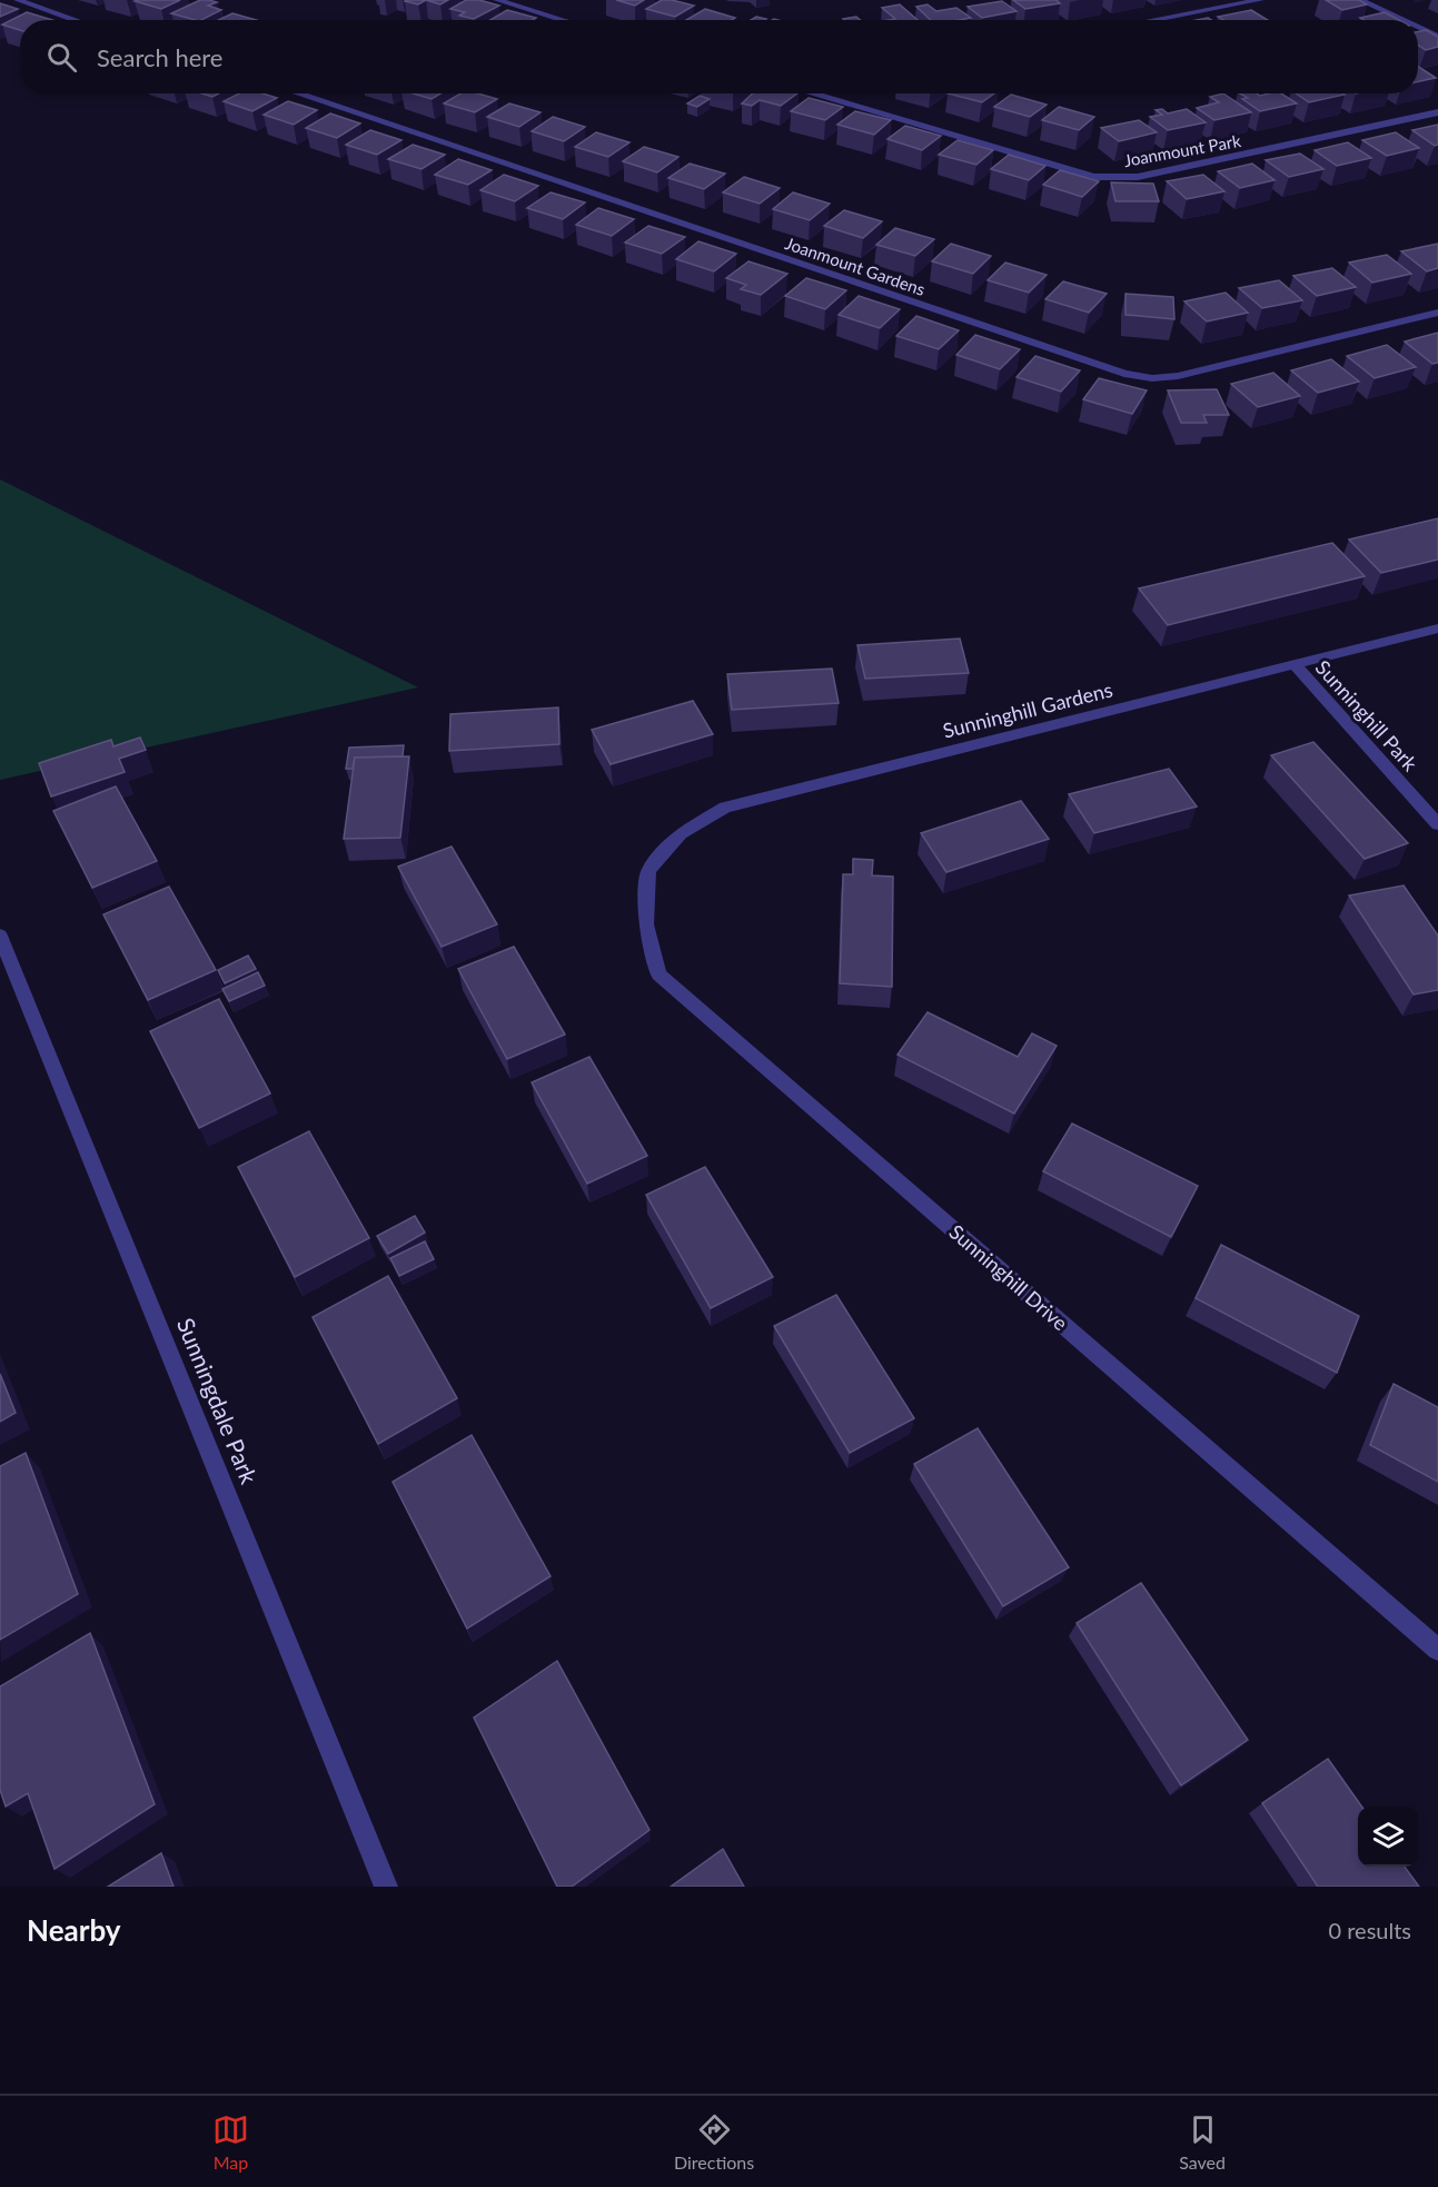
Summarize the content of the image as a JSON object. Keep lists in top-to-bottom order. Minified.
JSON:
{"streets":{"street":["Joanmount Park","Joanmount Gardens","Sunninghill Gardens","Sunninghill Park","Sunninghill Drive","Sunningdale Park"]},"crossings":[["Sunninghill Gardens","Sunninghill Park"],["Sunninghill Gardens","Sunninghill Drive"]],"page":{"search":"Search here","heading":["Nearby","0 results"],"nav":["Map","Directions","Saved"]}}
